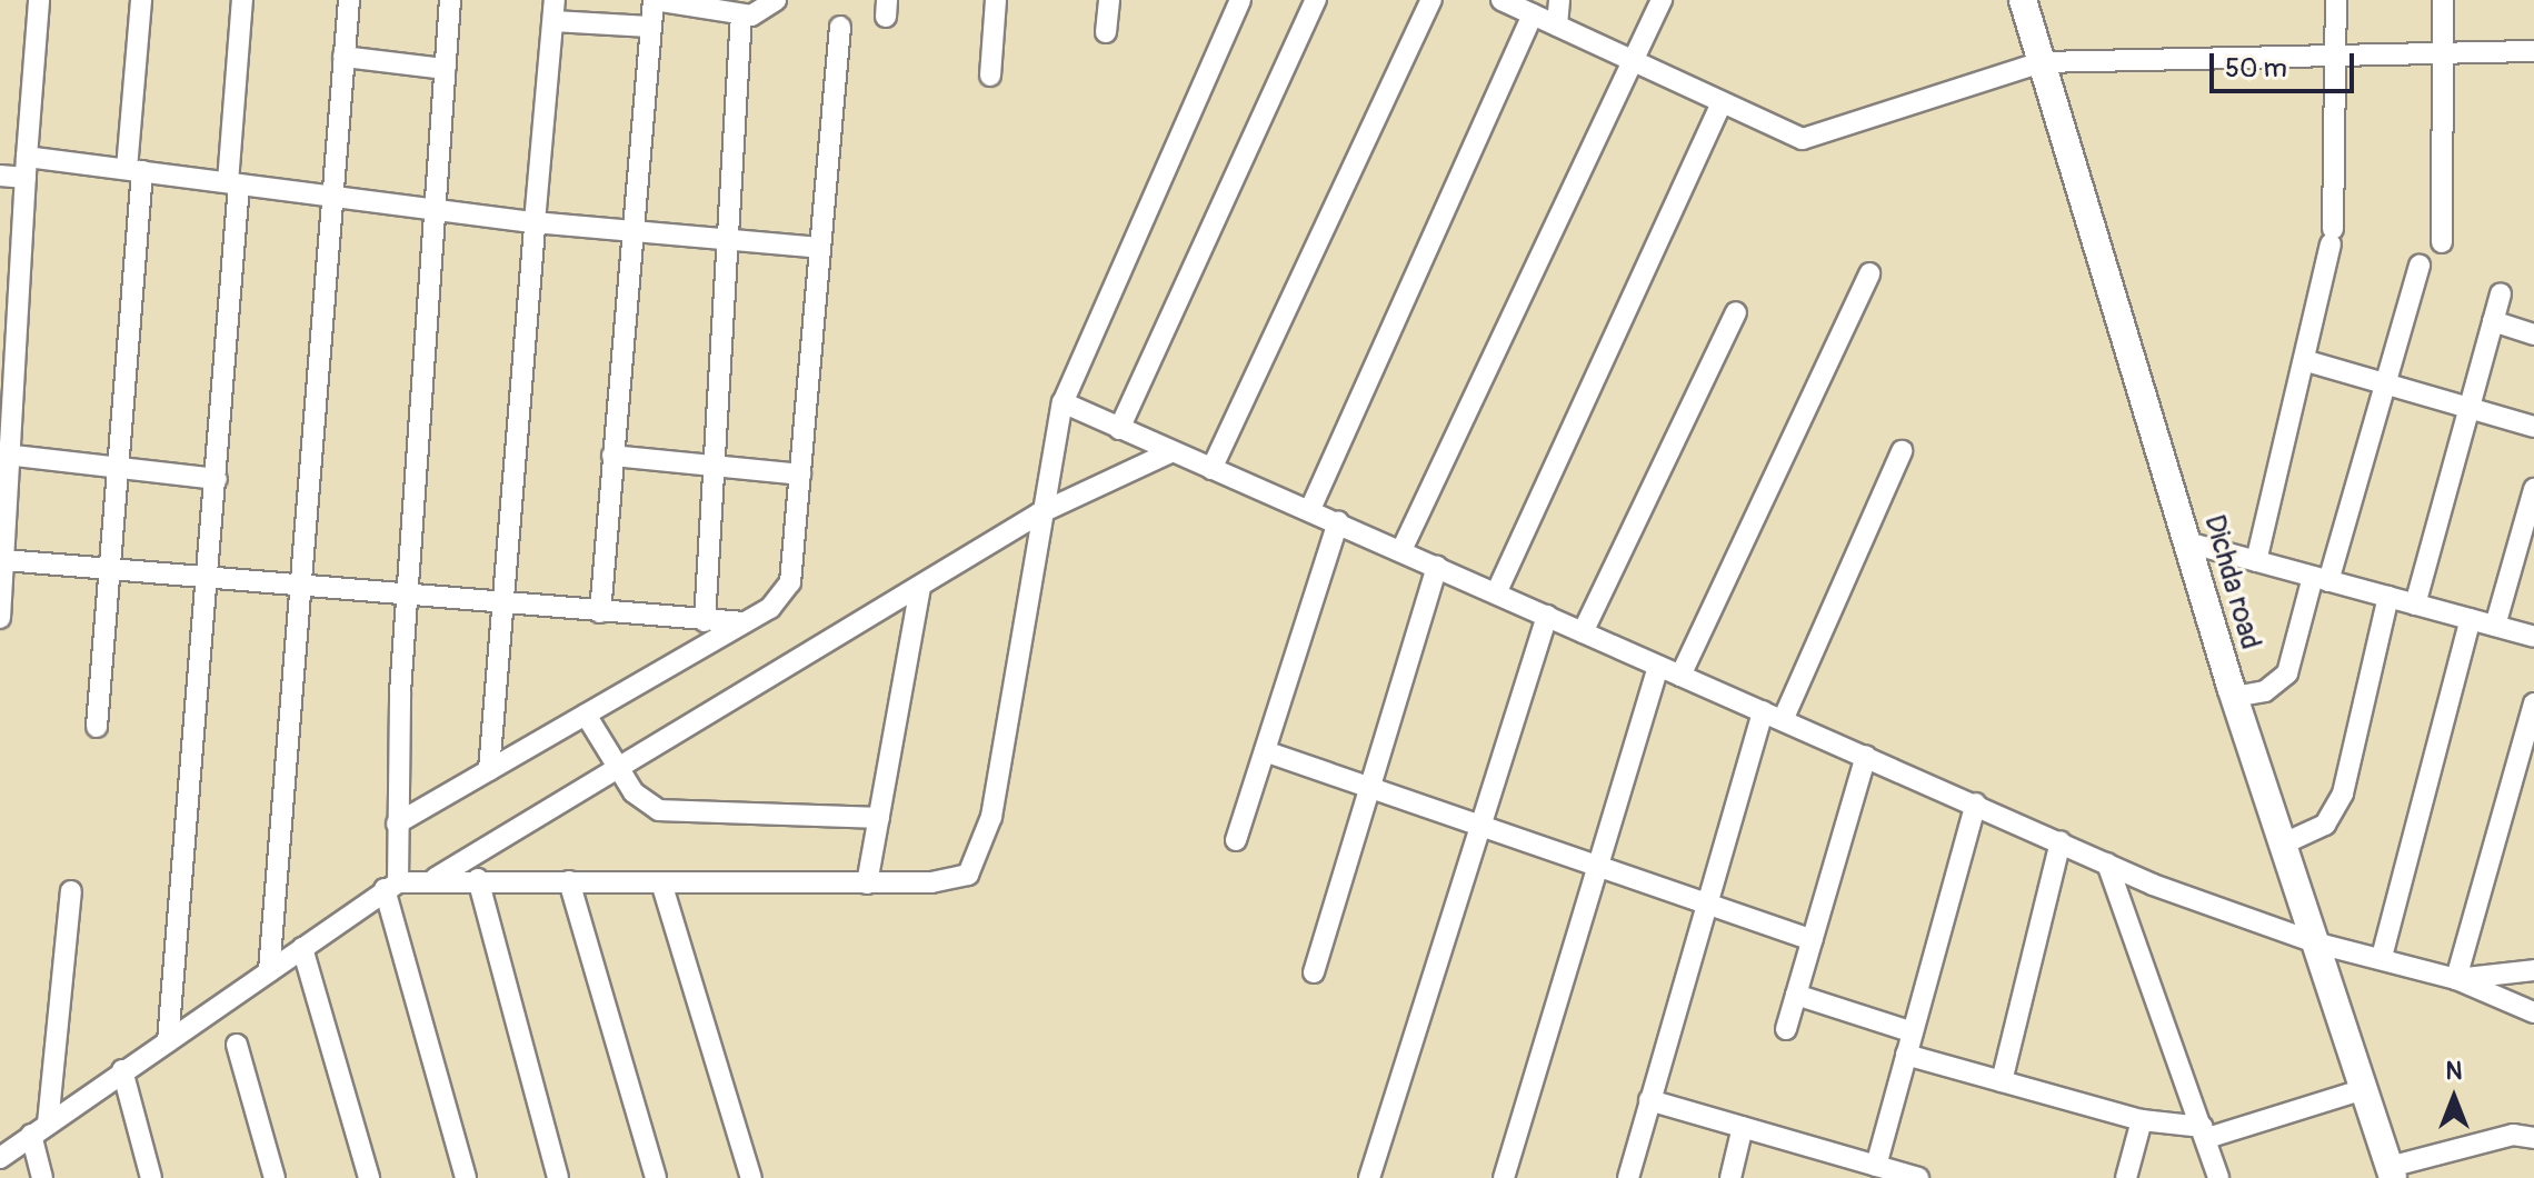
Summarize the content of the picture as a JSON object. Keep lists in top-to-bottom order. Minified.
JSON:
{"streets":{"main road":["Dichda road"]},"scale_bar":"50 m","north":"top"}
